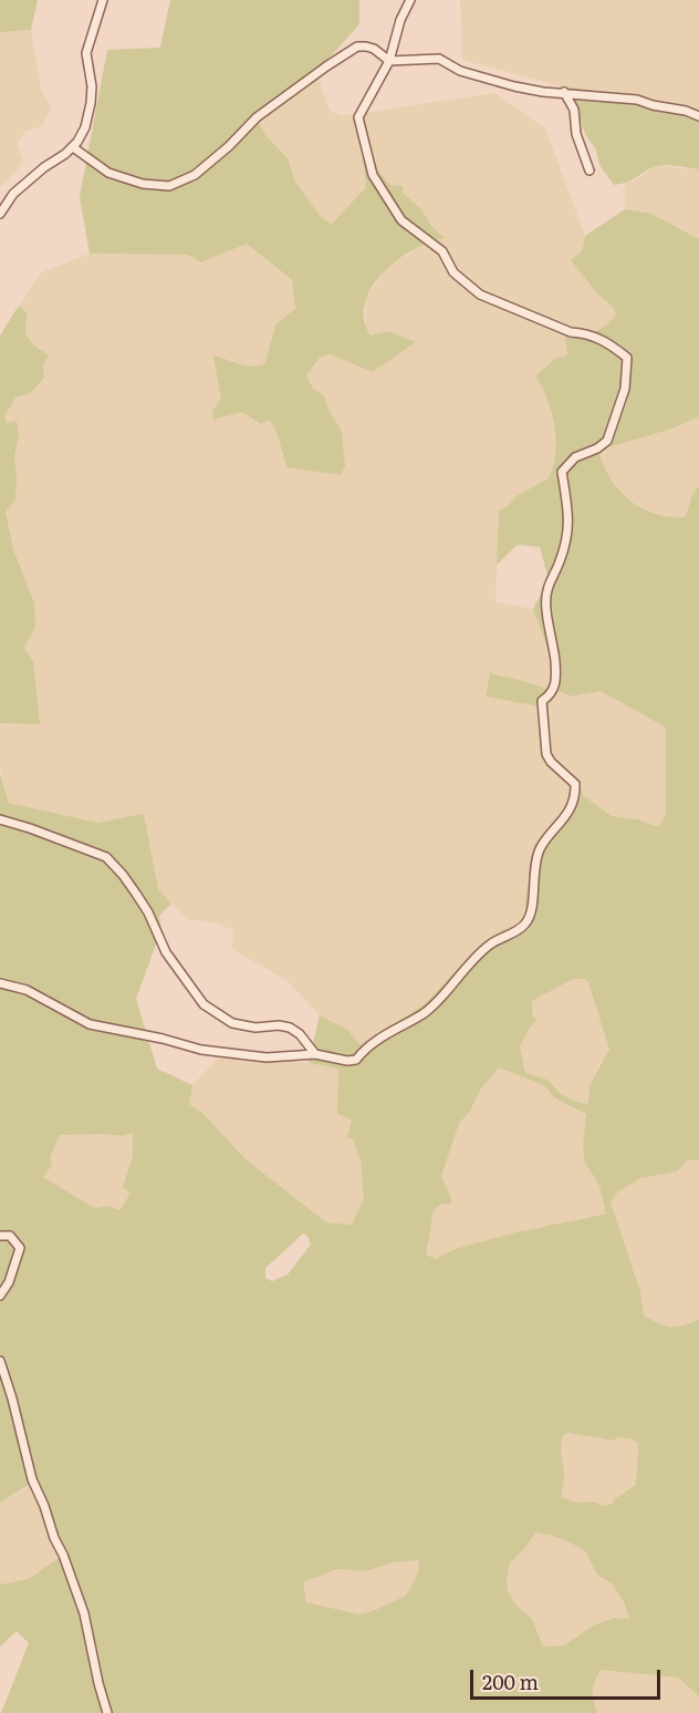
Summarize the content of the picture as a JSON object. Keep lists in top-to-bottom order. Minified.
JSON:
{"scale_bar":"200 m"}
